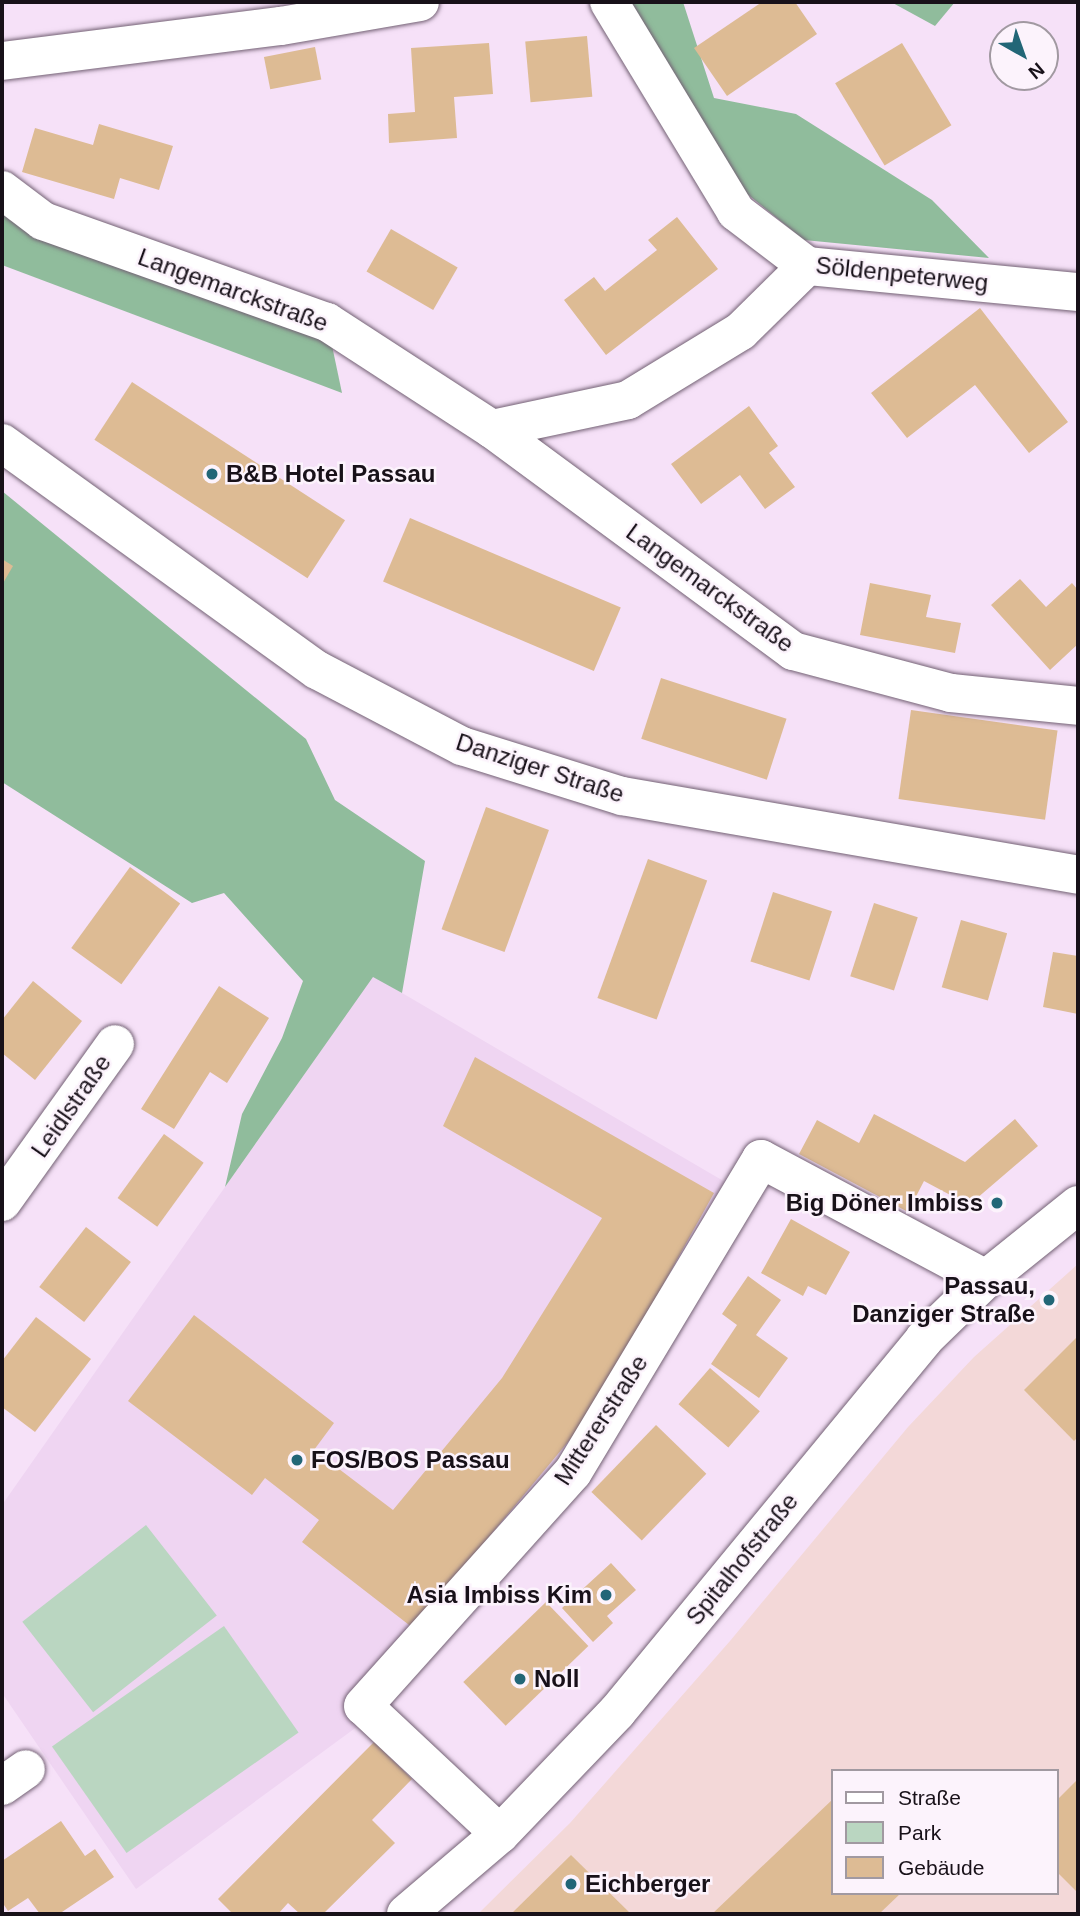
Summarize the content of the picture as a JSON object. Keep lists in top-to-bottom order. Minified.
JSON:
{"streets":{"street":["Söldenpeterweg","Langemarckstraße","Danziger Straße","Leidlstraße","Mittererstraße","Spitalhofstraße"]},"crossings":[["Mittererstraße","Spitalhofstraße"]],"places":["B&B Hotel Passau","Big Döner Imbiss","Passau, Danziger Straße","FOS/BOS Passau","Asia Imbiss Kim","Noll","Eichberger"],"legend":["Straße","Park","Gebäude"],"north":"bottom right"}
